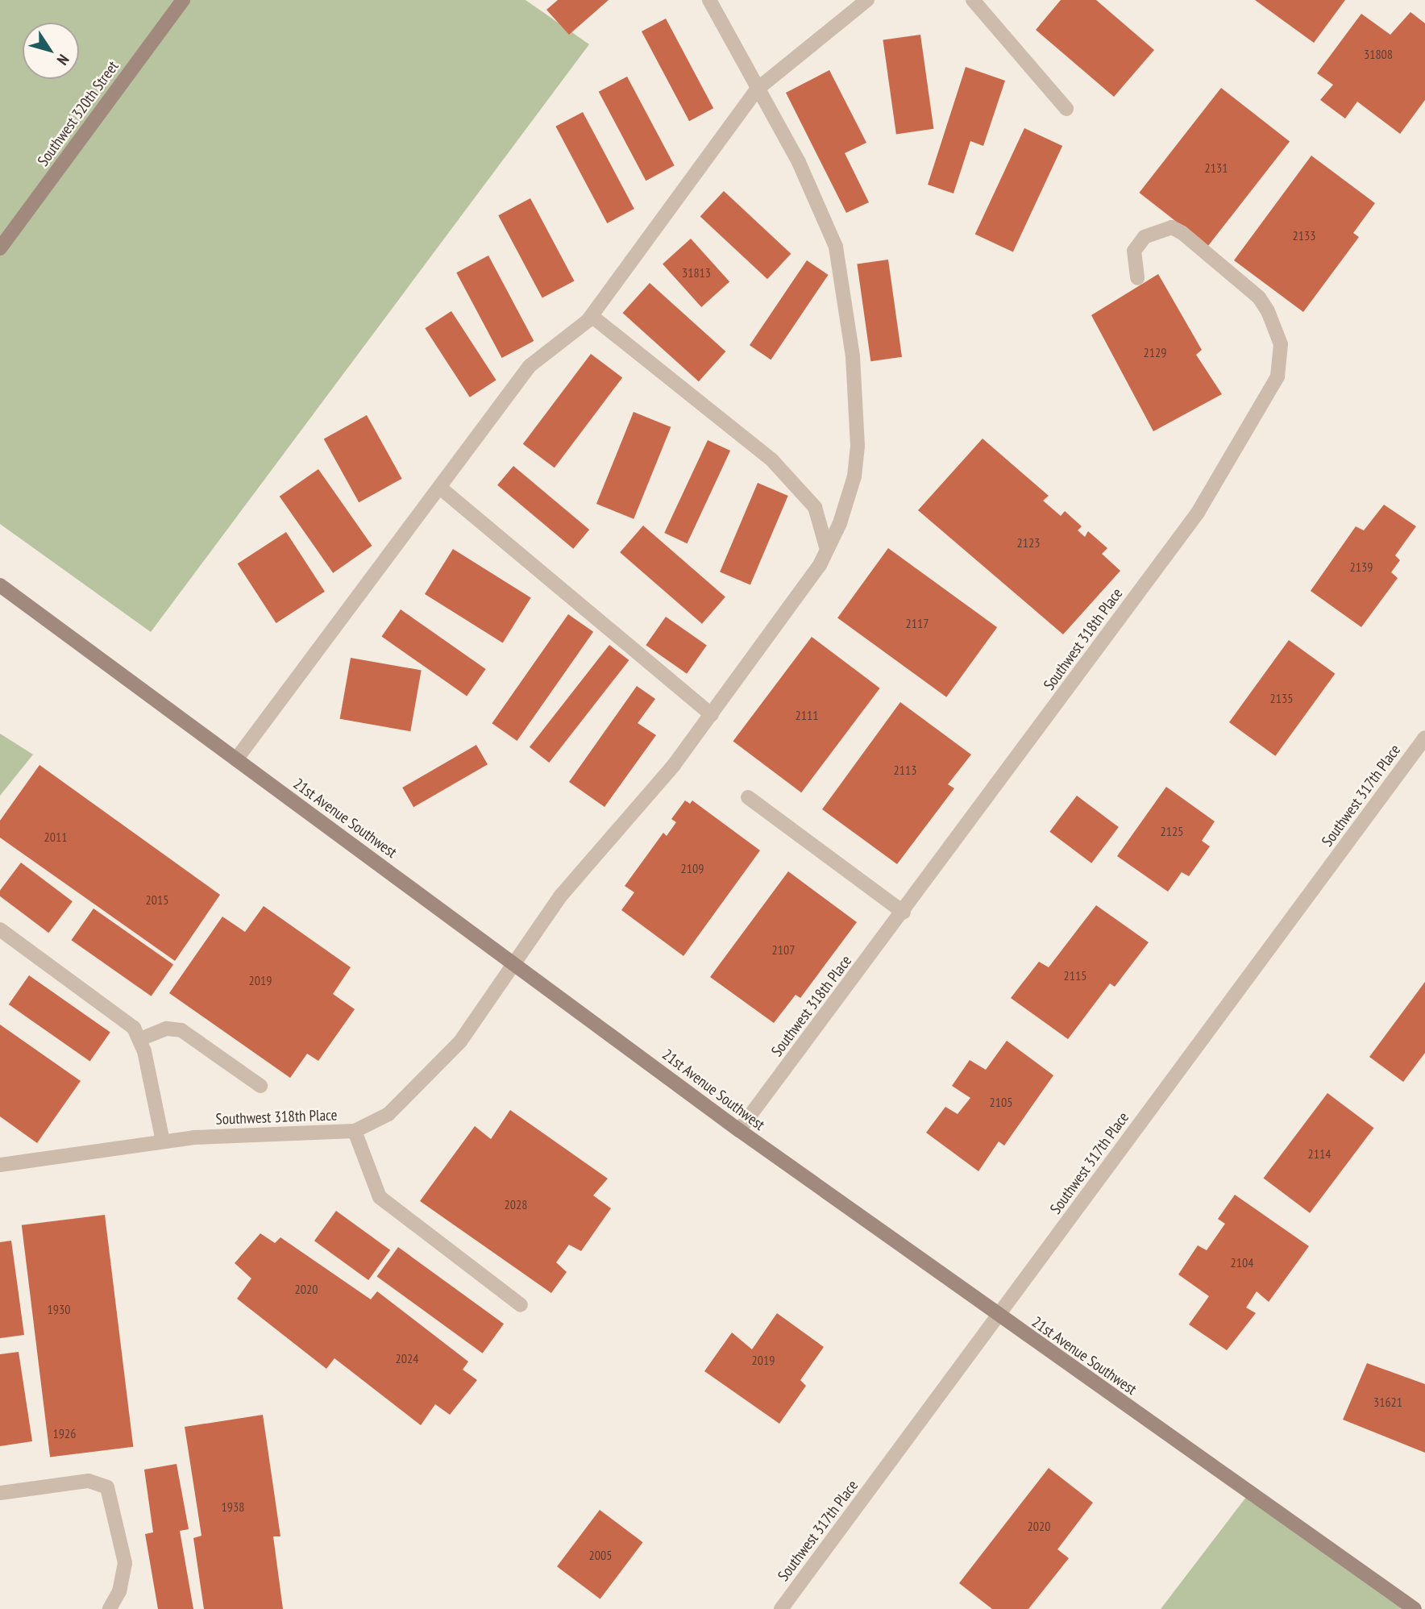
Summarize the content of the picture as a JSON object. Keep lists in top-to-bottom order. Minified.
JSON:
{"streets":{"main road":["Southwest 320th Street","21st Avenue Southwest"],"street":["Southwest 318th Place","Southwest 317th Place"]},"crossings":[["Southwest 318th Place","21st Avenue Southwest"],["Southwest 317th Place","21st Avenue Southwest"]],"house_numbers":["31808","2131","2133","31813","2129","2123","2139","2117","2135","2111","2113","2125","2011","2109","2015","2107","2115","2019","2105","2114","2028","2104","2020","1930","2024","2019","31621","1926","1938","2020","2005"],"north":"bottom right"}
